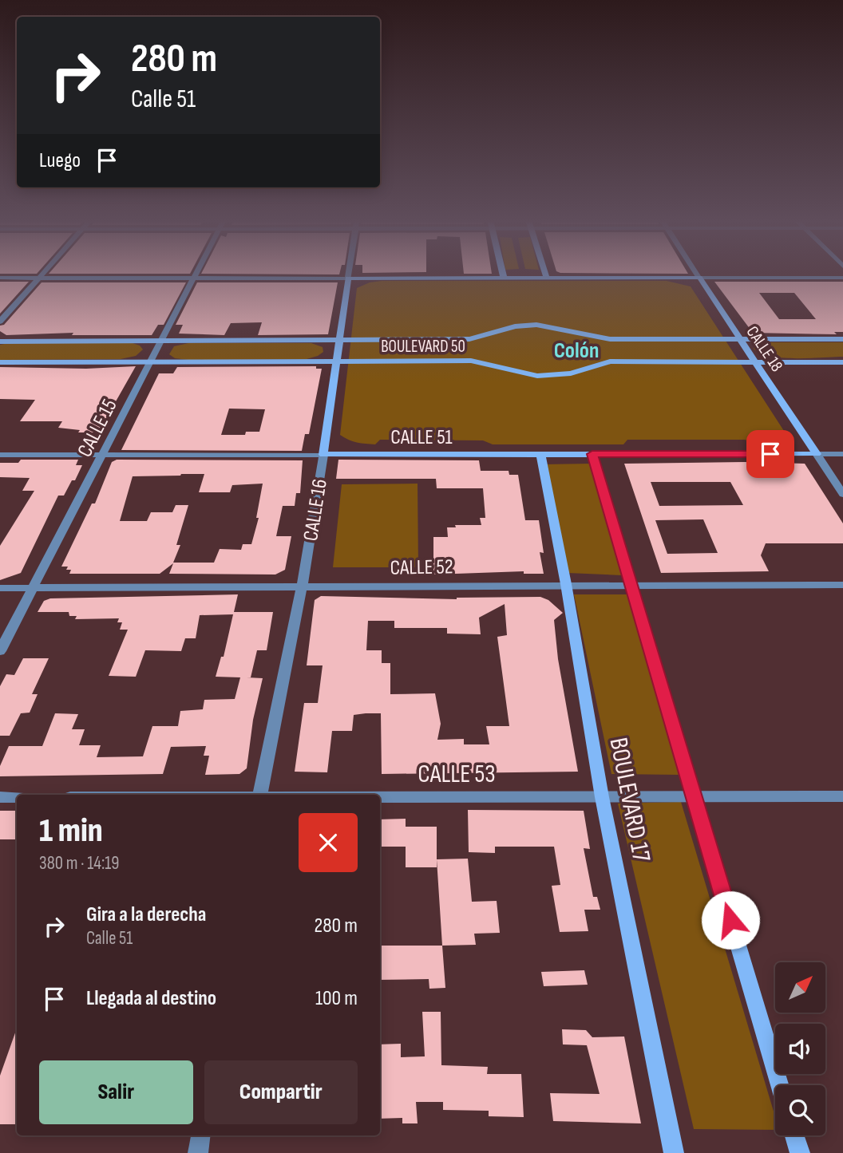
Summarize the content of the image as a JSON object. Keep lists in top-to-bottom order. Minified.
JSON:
{"streets":{"main road":["BOULEVARD 50","CALLE 18","CALLE 51","CALLE 16","BOULEVARD 17"],"street":["CALLE 15","CALLE 52","CALLE 53"]},"crossings":[["BOULEVARD 50","CALLE 18"],["BOULEVARD 50","CALLE 15"],["BOULEVARD 50","CALLE 16"],["CALLE 18","CALLE 51"],["CALLE 15","CALLE 51"],["CALLE 15","CALLE 52"],["CALLE 51","CALLE 16"],["CALLE 51","BOULEVARD 17"],["CALLE 16","CALLE 52"],["CALLE 52","BOULEVARD 17"],["CALLE 53","BOULEVARD 17"]],"districts":["Colón"],"north":"top right","page":{"turn":["280 m","Calle 51"],"then":"Luego","heading":["1 min","380 m · 14:19"],"list":[{"name":"Gira a la derecha","note":"Calle 51","value":"280 m"},{"name":"Llegada al destino","value":"100 m"}],"buttons":["Salir","Compartir"]}}
